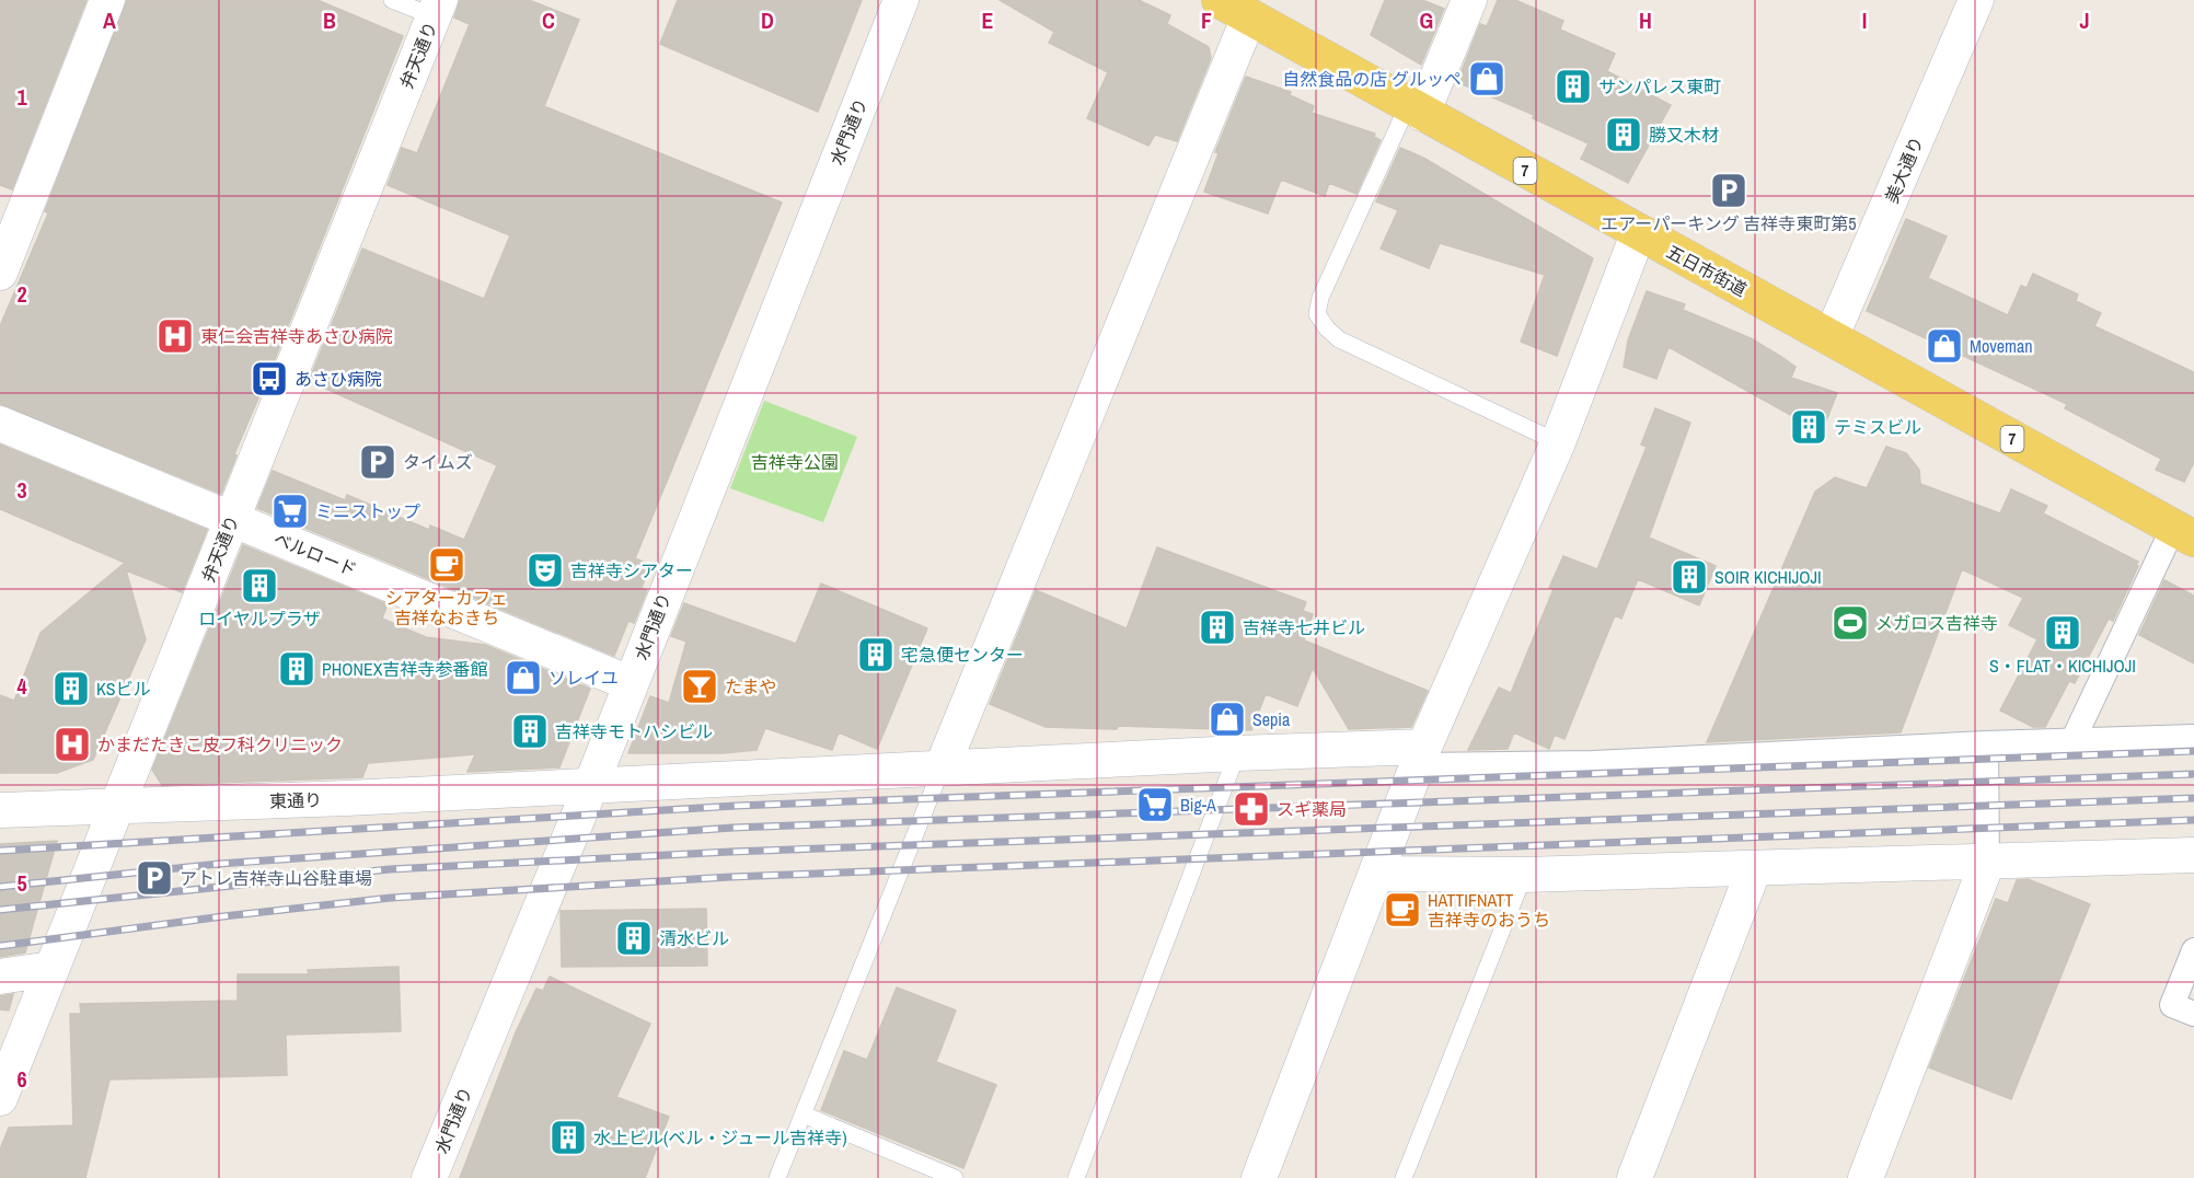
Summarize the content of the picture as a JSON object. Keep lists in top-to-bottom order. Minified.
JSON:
{"streets":{"main road":["7","五日市街道"],"street":["弁天通り","水門通り","美大通り","ベルロード","東通り"]},"crossings":[["弁天通り","ベルロード"],["弁天通り","東通り"],["水門通り","ベルロード"],["水門通り","東通り"],["美大通り","五日市街道"]],"parks":["吉祥寺公園"],"places":{"shop":["自然食品の店 グルッペ","Moveman","ソレイユ","Sepia"],"building":["サンパレス東町","勝又木材","テミスビル","SOIR KICHIJOJI","ロイヤルプラザ","吉祥寺七井ビル","S・FLAT・KICHIJOJI","宅急便センター","PHONEX吉祥寺参番館","KSビル","吉祥寺モトハシビル","清水ビル","水上ビル(ベル・ジュール吉祥寺)"],"parking":["エアーパーキング 吉祥寺東町第5","タイムズ","アトレ吉祥寺山谷駐車場"],"hospital":["東仁会吉祥寺あさひ病院","かまだたきこ皮フ科クリニック"],"bus stop":["あさひ病院"],"supermarket":["ミニストップ","Big-A"],"cafe":["シアターカフェ 吉祥なおきち","HATTIFNATT 吉祥寺のおうち"],"theatre":["吉祥寺シアター"],"sports":["メガロス吉祥寺"],"bar":["たまや"],"pharmacy":["スギ薬局"]},"grid":{"columns":["A","B","C","D","E","F","G","H","I","J"],"rows":["1","2","3","4","5","6"]}}
